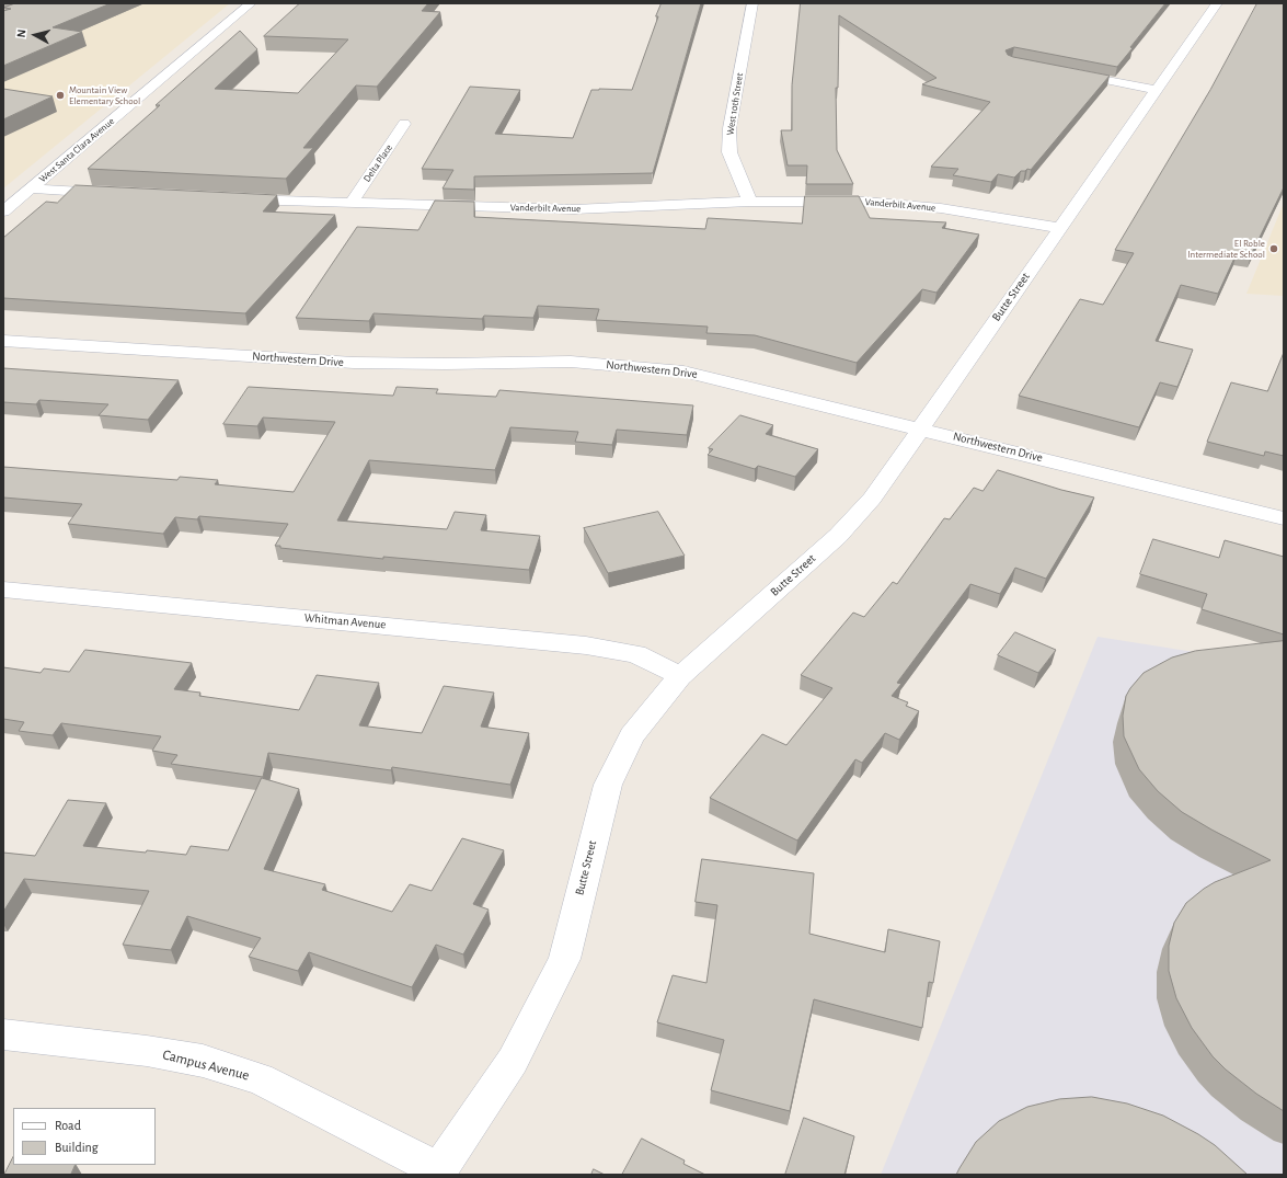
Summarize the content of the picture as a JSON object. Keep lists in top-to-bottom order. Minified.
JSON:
{"streets":{"street":["West 10th Street","West Santa Clara Avenue","Delta Place","Vanderbilt Avenue","Butte Street","Northwestern Drive","Whitman Avenue","Campus Avenue"]},"crossings":[["West 10th Street","Vanderbilt Avenue"],["Delta Place","Vanderbilt Avenue"],["Vanderbilt Avenue","Butte Street"],["Butte Street","Northwestern Drive"],["Butte Street","Whitman Avenue"],["Butte Street","Campus Avenue"]],"places":["Mountain View Elementary School","El Roble Intermediate School"],"legend":["Road","Building"],"north":"left"}
